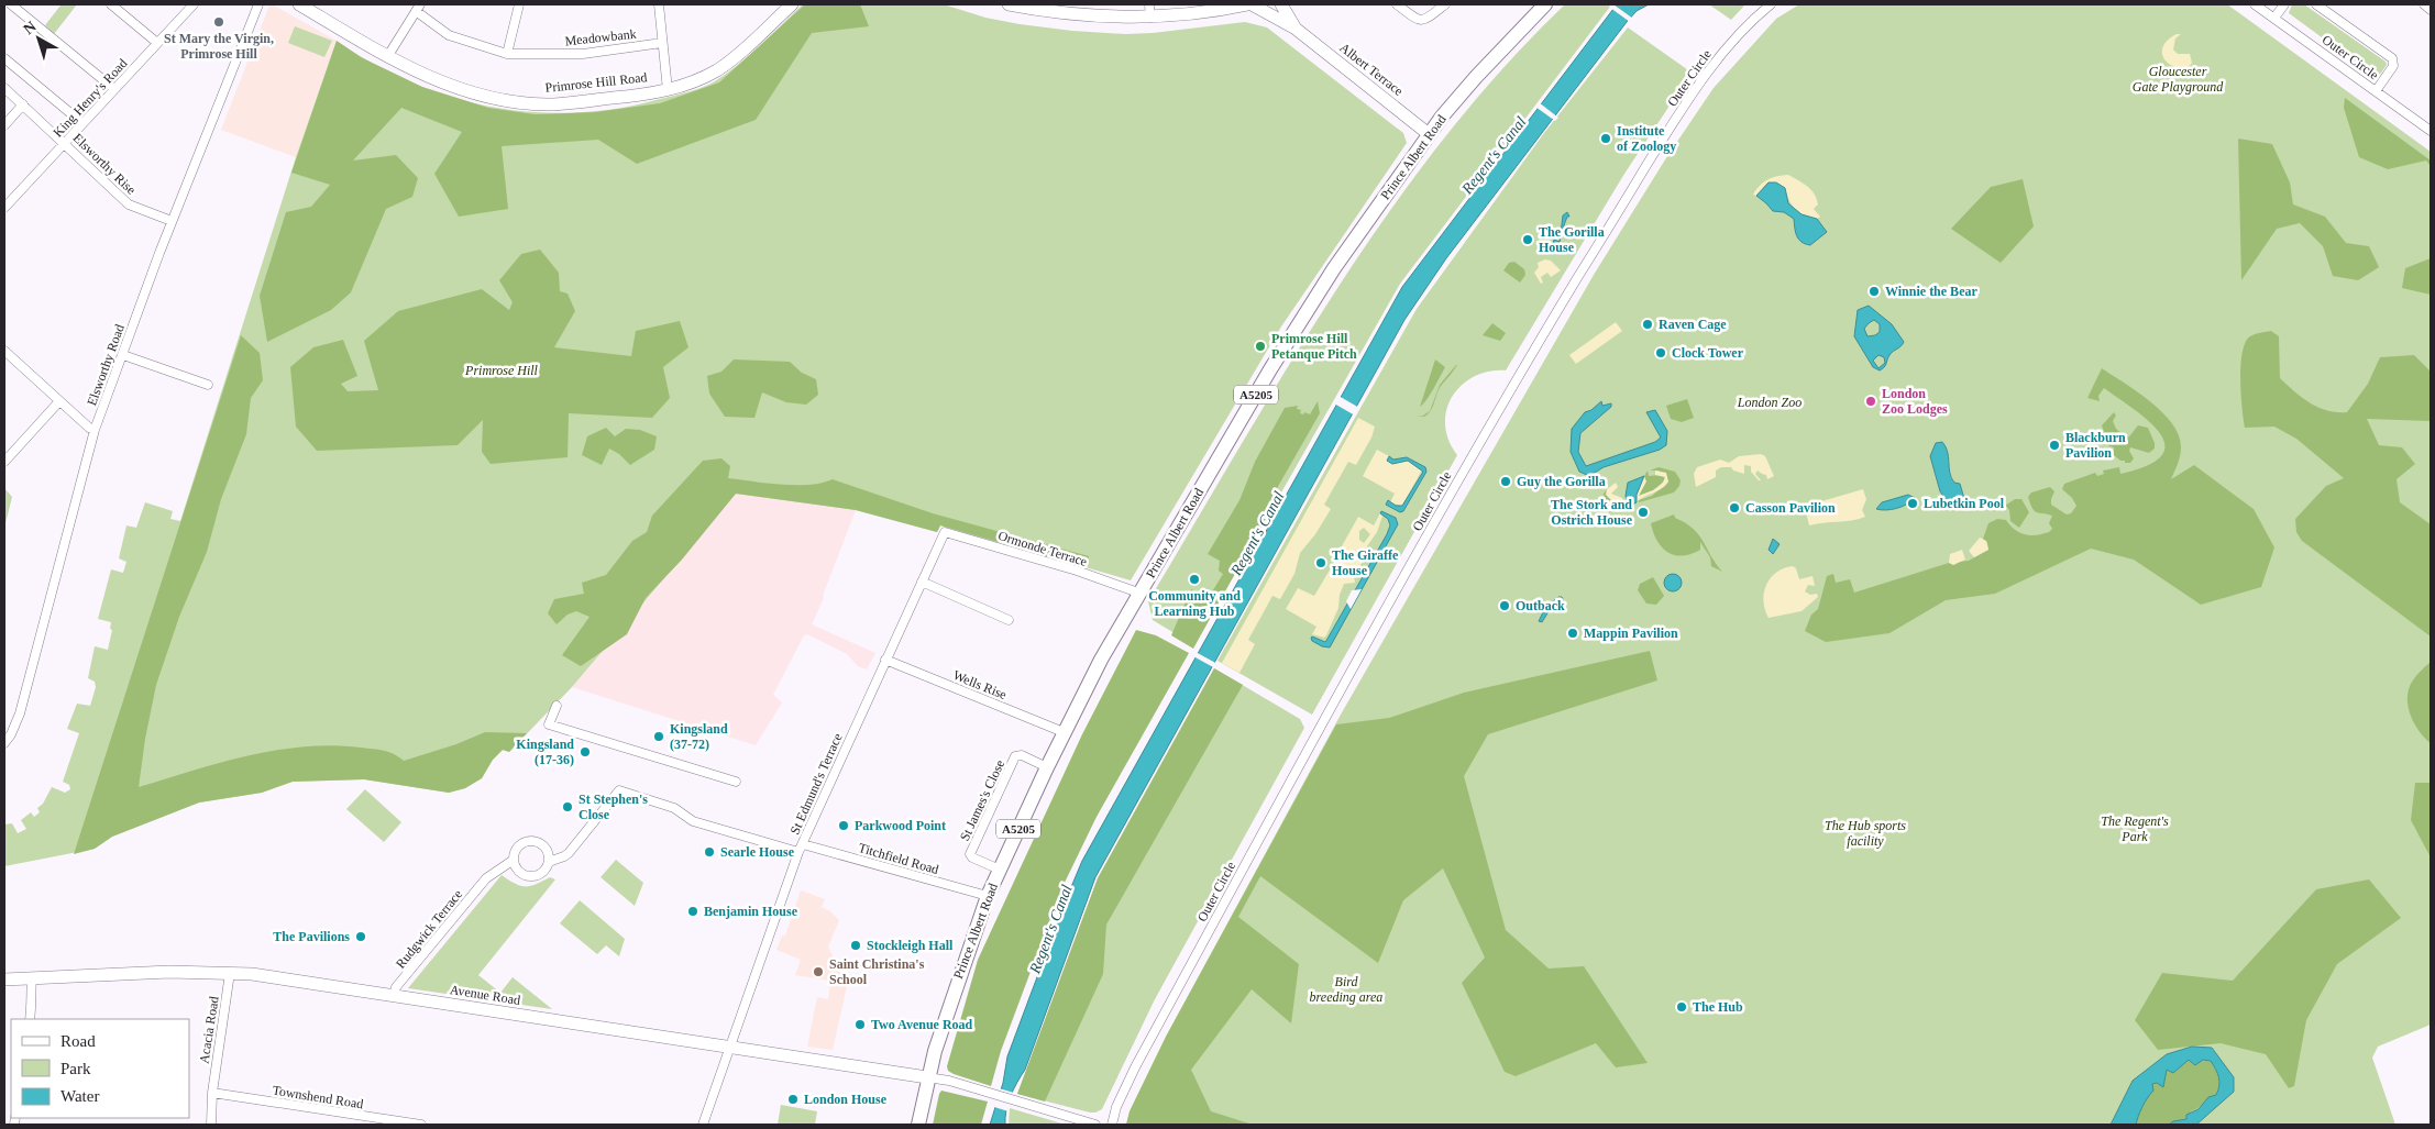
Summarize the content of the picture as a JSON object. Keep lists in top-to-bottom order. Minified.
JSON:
{"streets":{"main road":["Prince Albert Road","A5205"],"street":["Meadowbank","Outer Circle","Albert Terrace","Primrose Hill Road","King Henry's Road","Elsworthy Rise","Elsworthy Road","Ormonde Terrace","Wells Rise","St Edmund's Terrace","St James's Close","Titchfield Road","Rudgwick Terrace","Avenue Road","Acacia Road","Townshend Road"]},"crossings":[["Albert Terrace","Prince Albert Road"],["King Henry's Road","Elsworthy Rise"],["Prince Albert Road","Ormonde Terrace"],["Prince Albert Road","Wells Rise"],["Prince Albert Road","St James's Close"],["Prince Albert Road","Titchfield Road"],["Prince Albert Road","Avenue Road"],["Elsworthy Rise","Elsworthy Road"],["Ormonde Terrace","St Edmund's Terrace"],["Wells Rise","St Edmund's Terrace"],["St Edmund's Terrace","Titchfield Road"],["St Edmund's Terrace","Avenue Road"],["Titchfield Road","Rudgwick Terrace"],["Rudgwick Terrace","Avenue Road"],["Avenue Road","Acacia Road"],["Acacia Road","Townshend Road"]],"water":["Regent's Canal"],"parks":["Gloucester Gate Playground","Primrose Hill","London Zoo","The Regent's Park","The Hub sports facility","Bird breeding area"],"places":["St Mary the Virgin, Primrose Hill","Institute of Zoology","The Gorilla House","Winnie the Bear","Raven Cage","Primrose Hill Petanque Pitch","Clock Tower","London Zoo Lodges","Blackburn Pavilion","Guy the Gorilla","Lubetkin Pool","Casson Pavilion","The Stork and Ostrich House","The Giraffe House","Community and Learning Hub","Outback","Mappin Pavilion","Kingsland (37-72)","Kingsland (17-36)","St Stephen's Close","Parkwood Point","Searle House","Benjamin House","The Pavilions","Stockleigh Hall","Saint Christina's School","The Hub","Two Avenue Road","London House"],"legend":["Road","Park","Water"],"north":"top left"}
